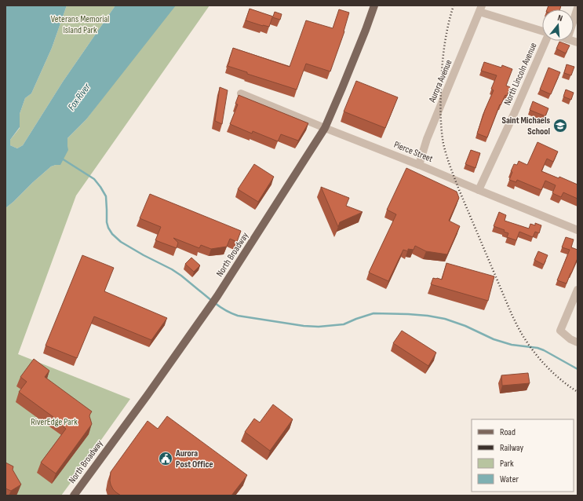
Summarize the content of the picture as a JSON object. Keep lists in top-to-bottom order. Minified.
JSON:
{"streets":{"main road":["North Broadway"],"street":["North Lincoln Avenue","Aurora Avenue","Pierce Street"]},"crossings":[["North Lincoln Avenue","Pierce Street"],["Aurora Avenue","Pierce Street"],["Pierce Street","North Broadway"]],"water":["Fox River"],"parks":["Veterans Memorial Island Park","RiverEdge Park"],"places":{"school or university":["Saint Michaels School"],"public building":["Aurora Post Office"]},"legend":["Road","Railway","Park","Water"],"north":"top"}
